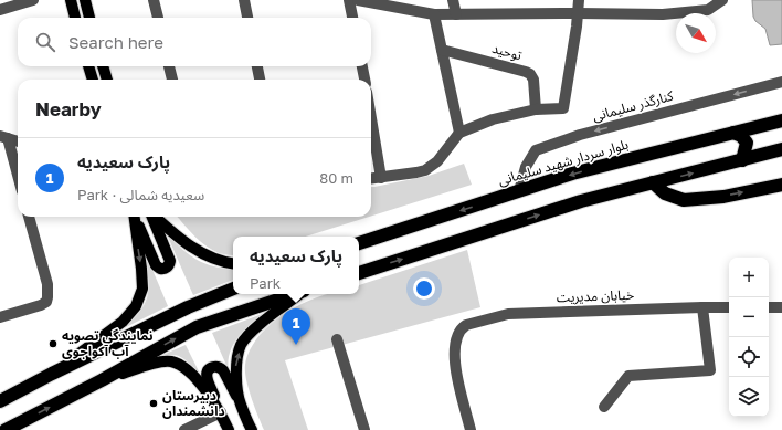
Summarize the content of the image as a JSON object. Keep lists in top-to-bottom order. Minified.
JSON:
{"streets":{"highway":["بلوار سردار شهید سلیمانی"],"street":["توحید","کنارگذر سلیمانی","خیابان مدیریت"]},"crossings":[["کنارگذر سلیمانی","بلوار سردار شهید سلیمانی"]],"places":["نمایندگی تصویه آب آکواجوی","دبیرستان دانشمندان"],"north":"bottom right","page":{"search":"Search here","heading":"Nearby","list":[{"mark":"1","name":"پارک سعیدیه","note":"Park · سعیدیه شمالی","value":"80 m"}],"popup":["پارک سعیدیه","Park"],"map_buttons":["+","−"],"pins":"1"}}
